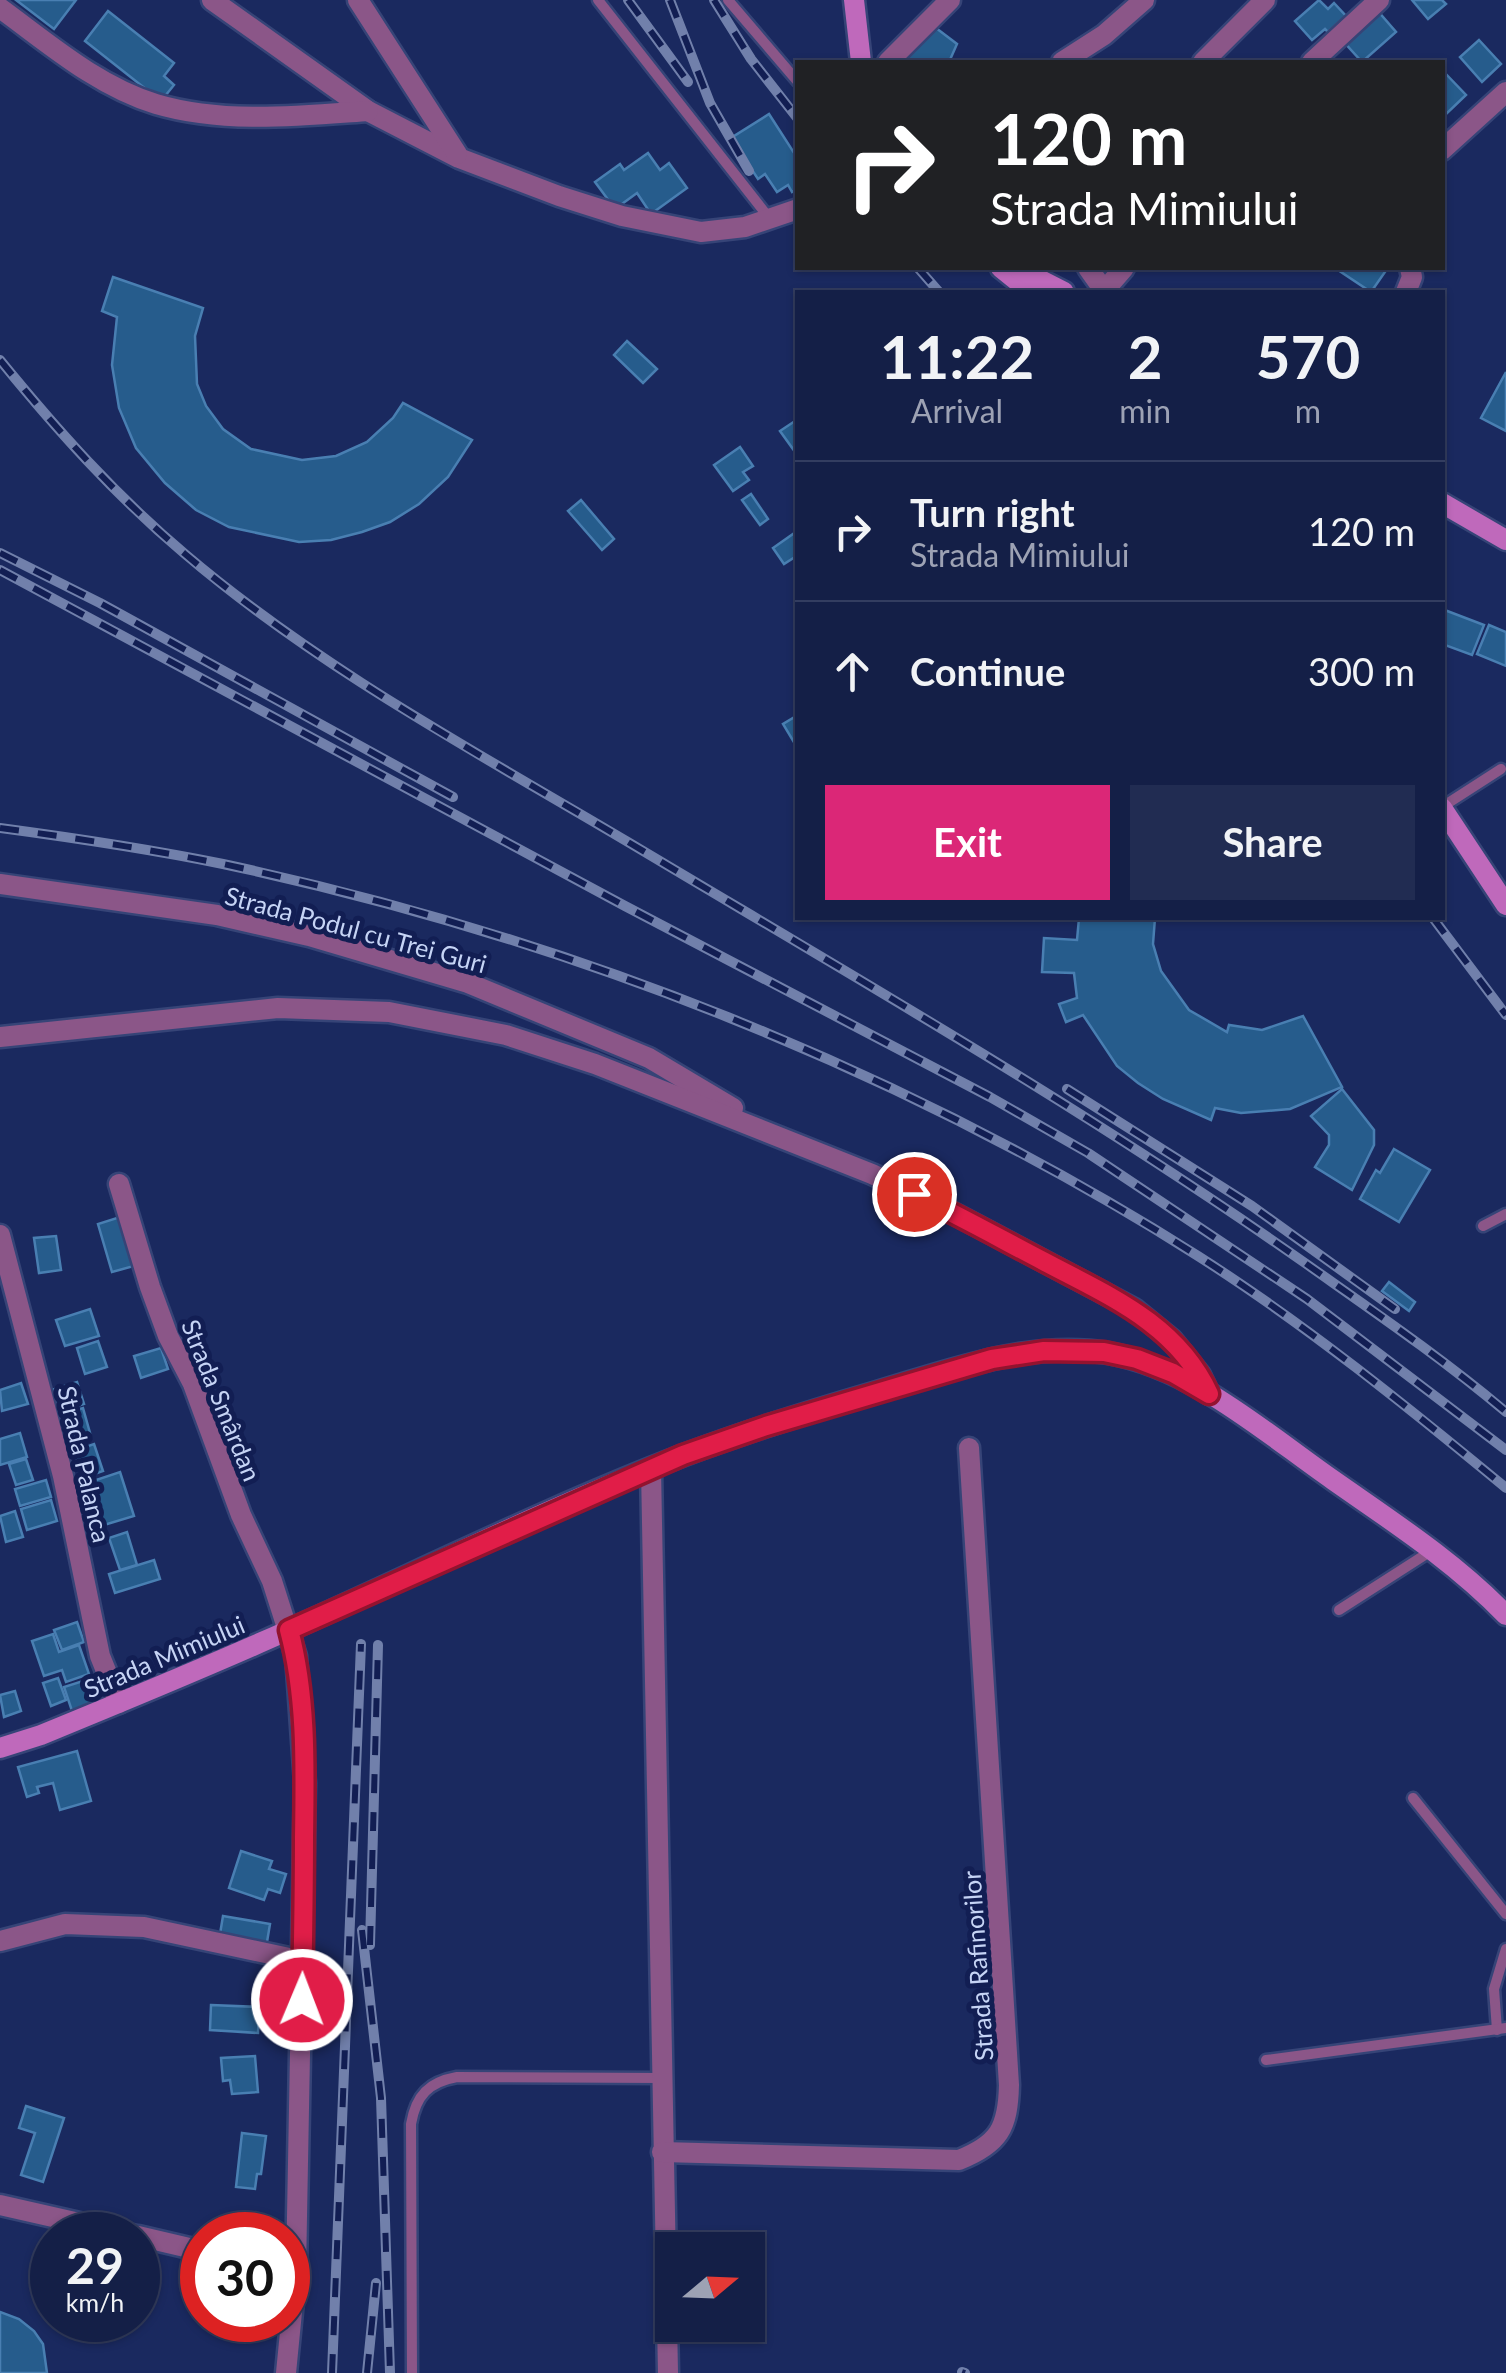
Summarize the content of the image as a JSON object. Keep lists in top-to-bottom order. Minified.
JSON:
{"streets":{"street":["Strada Podul cu Trei Guri","Strada Smârdan","Strada Palanca","Strada Mimiului","Strada Rafinorilor"]},"crossings":[["Strada Podul cu Trei Guri","Strada Mimiului"],["Strada Smârdan","Strada Mimiului"],["Strada Palanca","Strada Mimiului"]],"north":"right","page":{"turn":["120 m","Strada Mimiului"],"eta":["11:22","Arrival","2","min","570","m"],"list":[{"name":"Turn right","note":"Strada Mimiului","value":"120 m"},{"name":"Continue","value":"300 m"}],"buttons":["Exit","Share"],"speed":"29 km/h","limit":"30"}}
